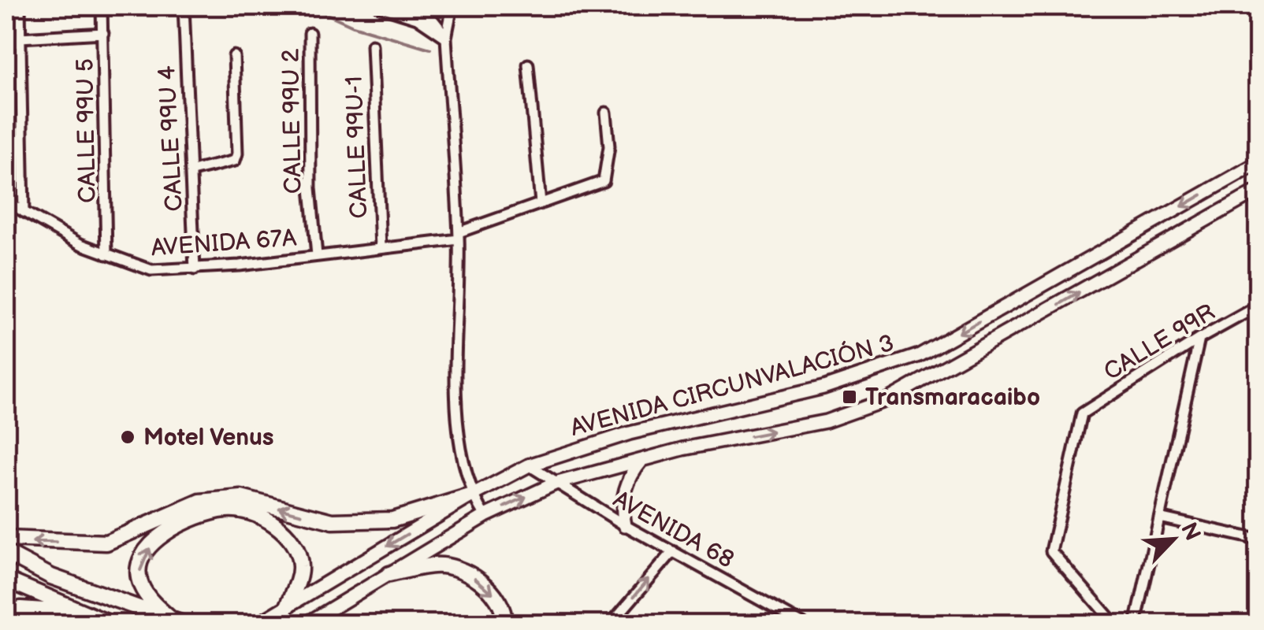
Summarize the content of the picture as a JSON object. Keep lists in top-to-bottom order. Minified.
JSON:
{"streets":{"main road":["AVENIDA CIRCUNVALACIÓN 3"],"street":["CALLE 99U 2","CALLE 99U 5","CALLE 99U 4","CALLE 99U-1","AVENIDA 67A","CALLE 99R","AVENIDA 68"]},"crossings":[["CALLE 99U 2","AVENIDA 67A"],["CALLE 99U 5","AVENIDA 67A"],["CALLE 99U 4","AVENIDA 67A"],["CALLE 99U-1","AVENIDA 67A"],["AVENIDA CIRCUNVALACIÓN 3","AVENIDA 68"]],"places":{"transit":["Transmaracaibo"],"other":["Motel Venus"]},"north":"top right"}
